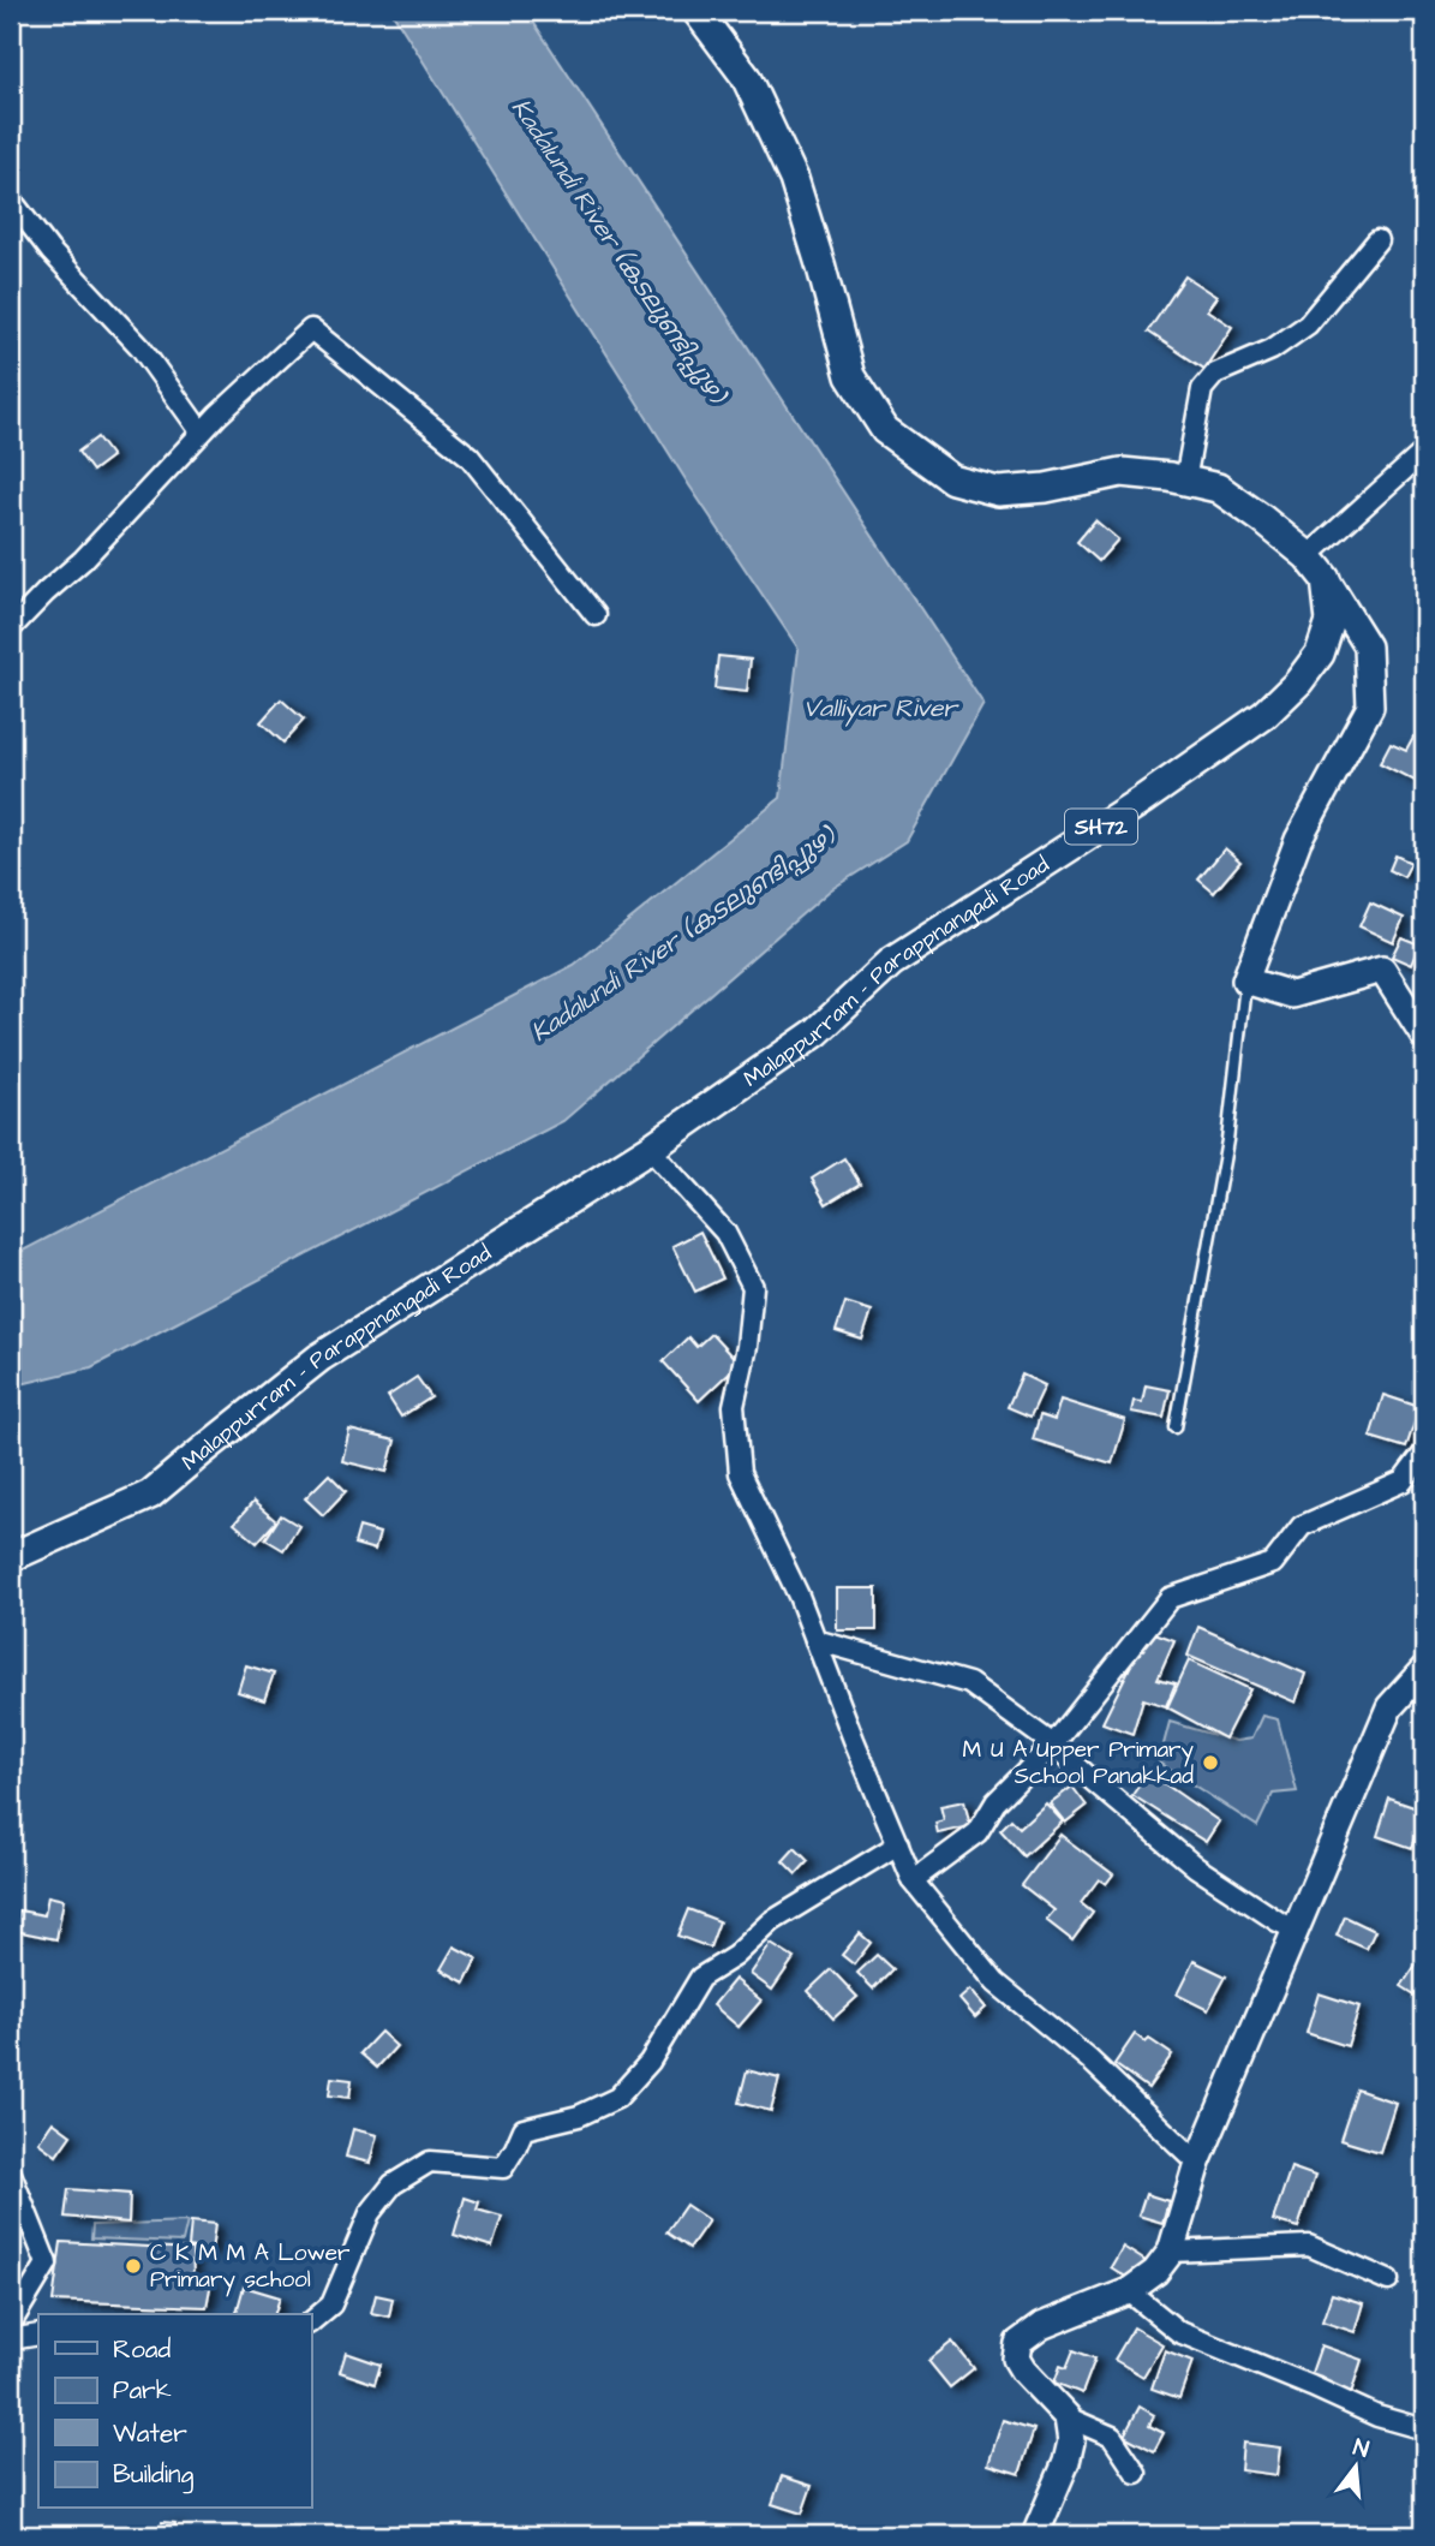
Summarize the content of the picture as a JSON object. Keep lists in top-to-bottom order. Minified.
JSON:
{"streets":{"main road":["SH72","Malappurram - Parappnangadi Road"]},"water":["Kadalundi River (കടലുണ്ടിപ്പുഴ)","Valliyar River"],"places":["M U A Upper Primary School Panakkad","C K M M A Lower Primary school"],"legend":["Road","Park","Water","Building"],"north":"top"}
